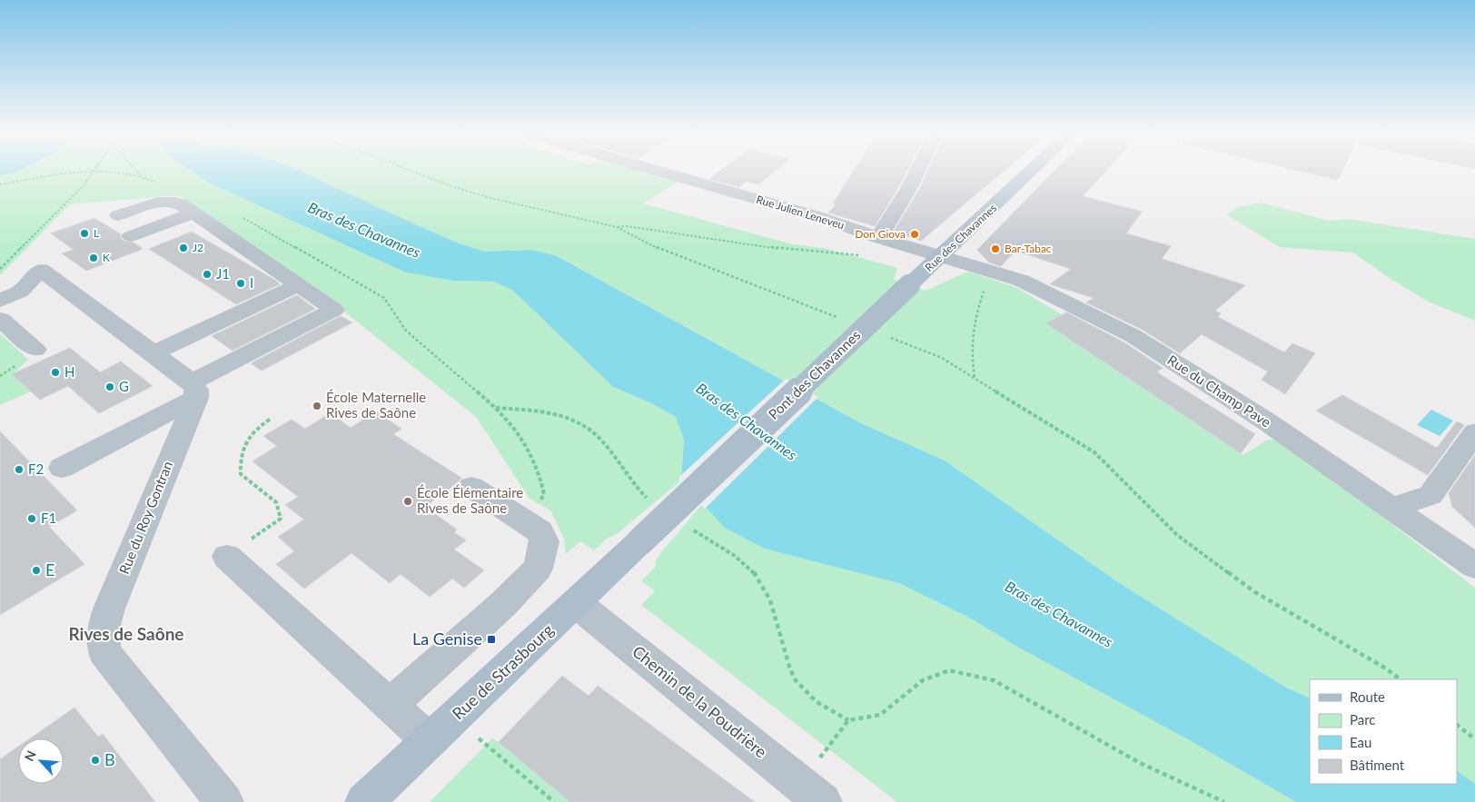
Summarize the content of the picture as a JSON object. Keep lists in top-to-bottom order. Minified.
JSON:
{"streets":{"main road":["Rue des Chavannes","Pont des Chavannes","Rue de Strasbourg"],"street":["Rue Julien Leneveu","Rue du Champ Pave","Rue du Roy Gontran","Chemin de la Poudrière"]},"crossings":[["Rue Julien Leneveu","Rue des Chavannes"],["Rue Julien Leneveu","Rue du Champ Pave"],["Rue des Chavannes","Pont des Chavannes"],["Rue des Chavannes","Rue du Champ Pave"],["Pont des Chavannes","Rue de Strasbourg"],["Rue de Strasbourg","Chemin de la Poudrière"]],"districts":["Rives de Saône"],"water":["Bras des Chavannes"],"places":{"other":["L","Don Giova","J2","Bar-Tabac","K","J1","I","H","G","École Maternelle Rives de Saône","F2","École Élémentaire Rives de Saône","F1","E","B"],"transit":["La Genise"]},"legend":["Route","Parc","Eau","Bâtiment"],"north":"top left"}
